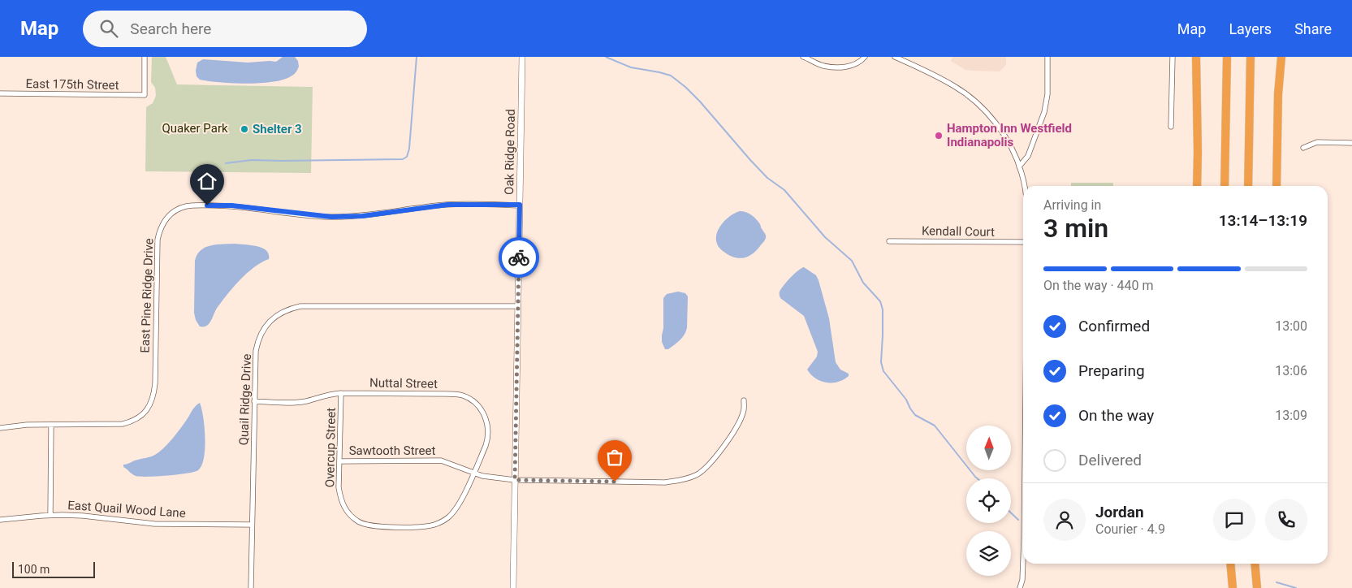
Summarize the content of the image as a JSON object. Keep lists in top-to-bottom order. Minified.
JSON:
{"streets":{"street":["East 175th Street","Oak Ridge Road","Kendall Court","East Pine Ridge Drive","Nuttal Street","Quail Ridge Drive","Overcup Street","Sawtooth Street","East Quail Wood Lane"]},"crossings":[["Oak Ridge Road","East Pine Ridge Drive"],["Oak Ridge Road","Quail Ridge Drive"],["Oak Ridge Road","Sawtooth Street"],["Nuttal Street","Quail Ridge Drive"],["Nuttal Street","Overcup Street"],["Nuttal Street","Sawtooth Street"],["Quail Ridge Drive","East Quail Wood Lane"],["Overcup Street","Sawtooth Street"]],"parks":["Quaker Park"],"places":["Shelter 3","Hampton Inn Westfield Indianapolis"],"scale_bar":"100 m","north":"top","page":{"header":"Map","search":"Search here","nav":["Map","Layers","Share"],"heading":["3 min","Arriving in","13:14–13:19"],"panel":["Jordan","Courier · 4.9"],"bar":"On the way · 440 m","list":[["Confirmed","13:00"],["Preparing","13:06"],["On the way","13:09"],"Delivered"],"scale":"100 m"}}
